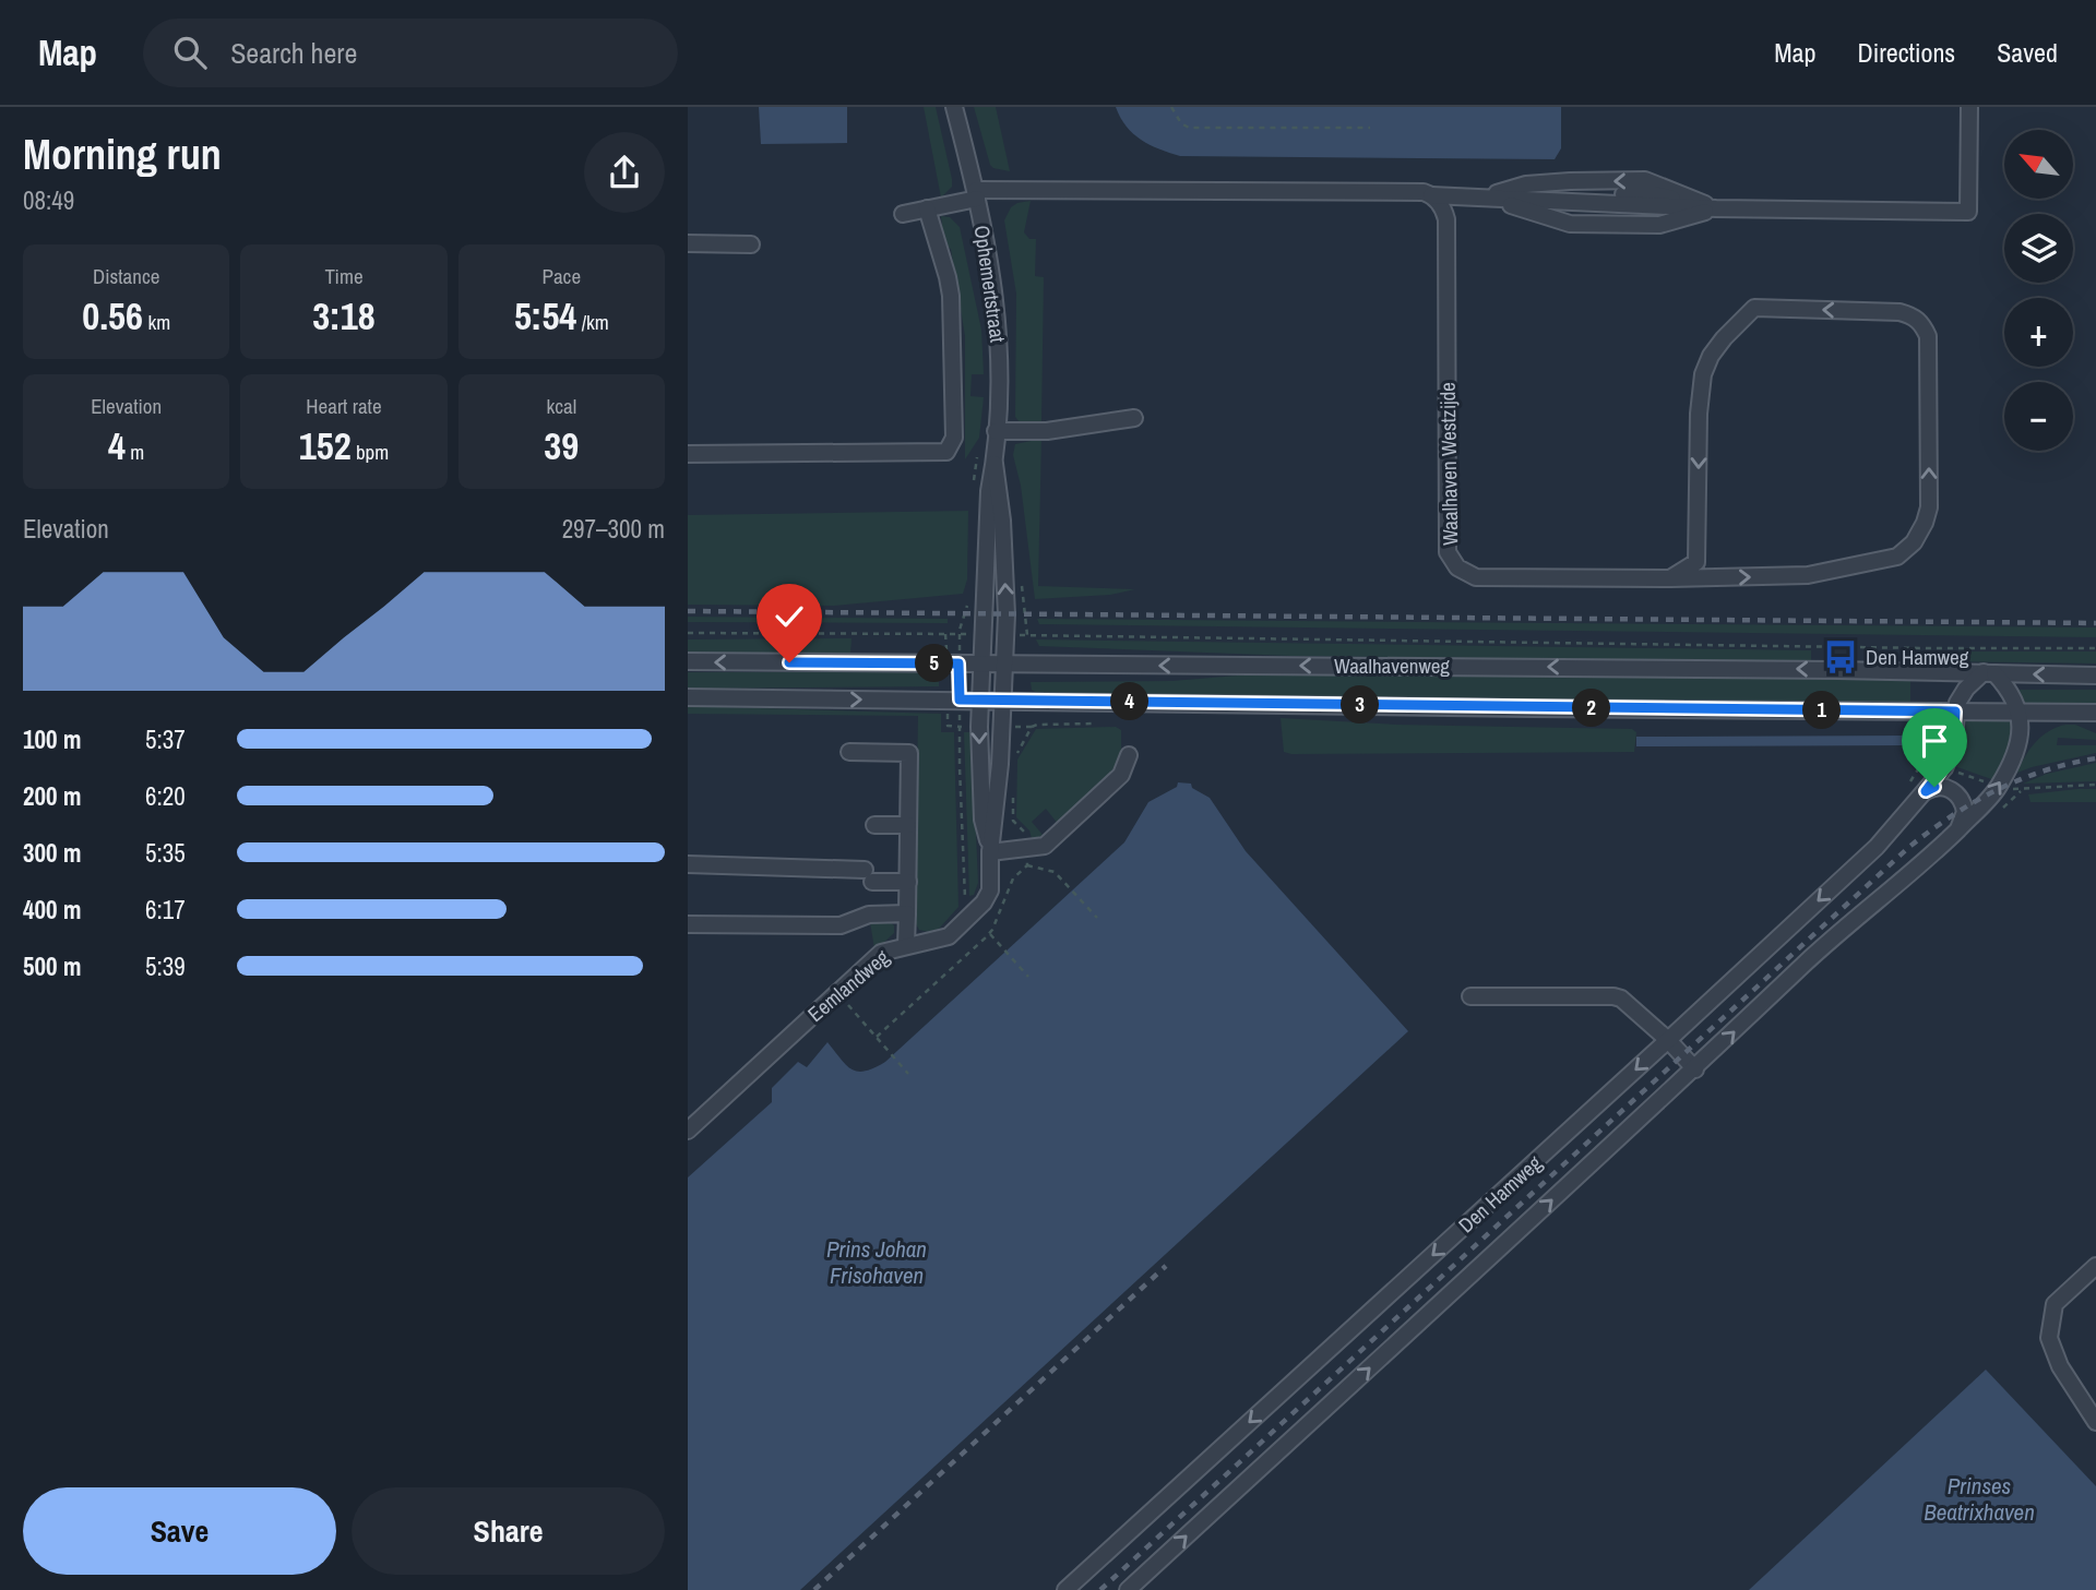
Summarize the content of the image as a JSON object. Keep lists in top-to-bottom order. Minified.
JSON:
{"streets":{"street":["Ophemertstraat","Waalhaven Westzijde","Waalhavenweg","Eemlandweg","Den Hamweg"]},"crossings":[["Ophemertstraat","Waalhavenweg"],["Ophemertstraat","Eemlandweg"],["Waalhavenweg","Eemlandweg"],["Waalhavenweg","Den Hamweg"]],"water":["Prins Johan Frisohaven","Prinses Beatrixhaven"],"places":{"bus stop":["Den Hamweg"]},"north":"top left","page":{"header":"Map","search":"Search here","nav":["Map","Directions","Saved"],"heading":["Morning run","08:49"],"map_buttons":["+","−"],"stats":[["Distance","0.56 km"],["Time","3:18"],["Pace","5:54 /km"],["Elevation","4 m"],["Heart rate","152 bpm"],["kcal","39"]],"chart":["Elevation","297–300 m"],"pins":["5","4","3","2","1"],"list":[{"name":"100 m","note":"5:37"},{"name":"200 m","note":"6:20"},{"name":"300 m","note":"5:35"},{"name":"400 m","note":"6:17"},{"name":"500 m","note":"5:39"}],"buttons":["Save","Share"]}}
